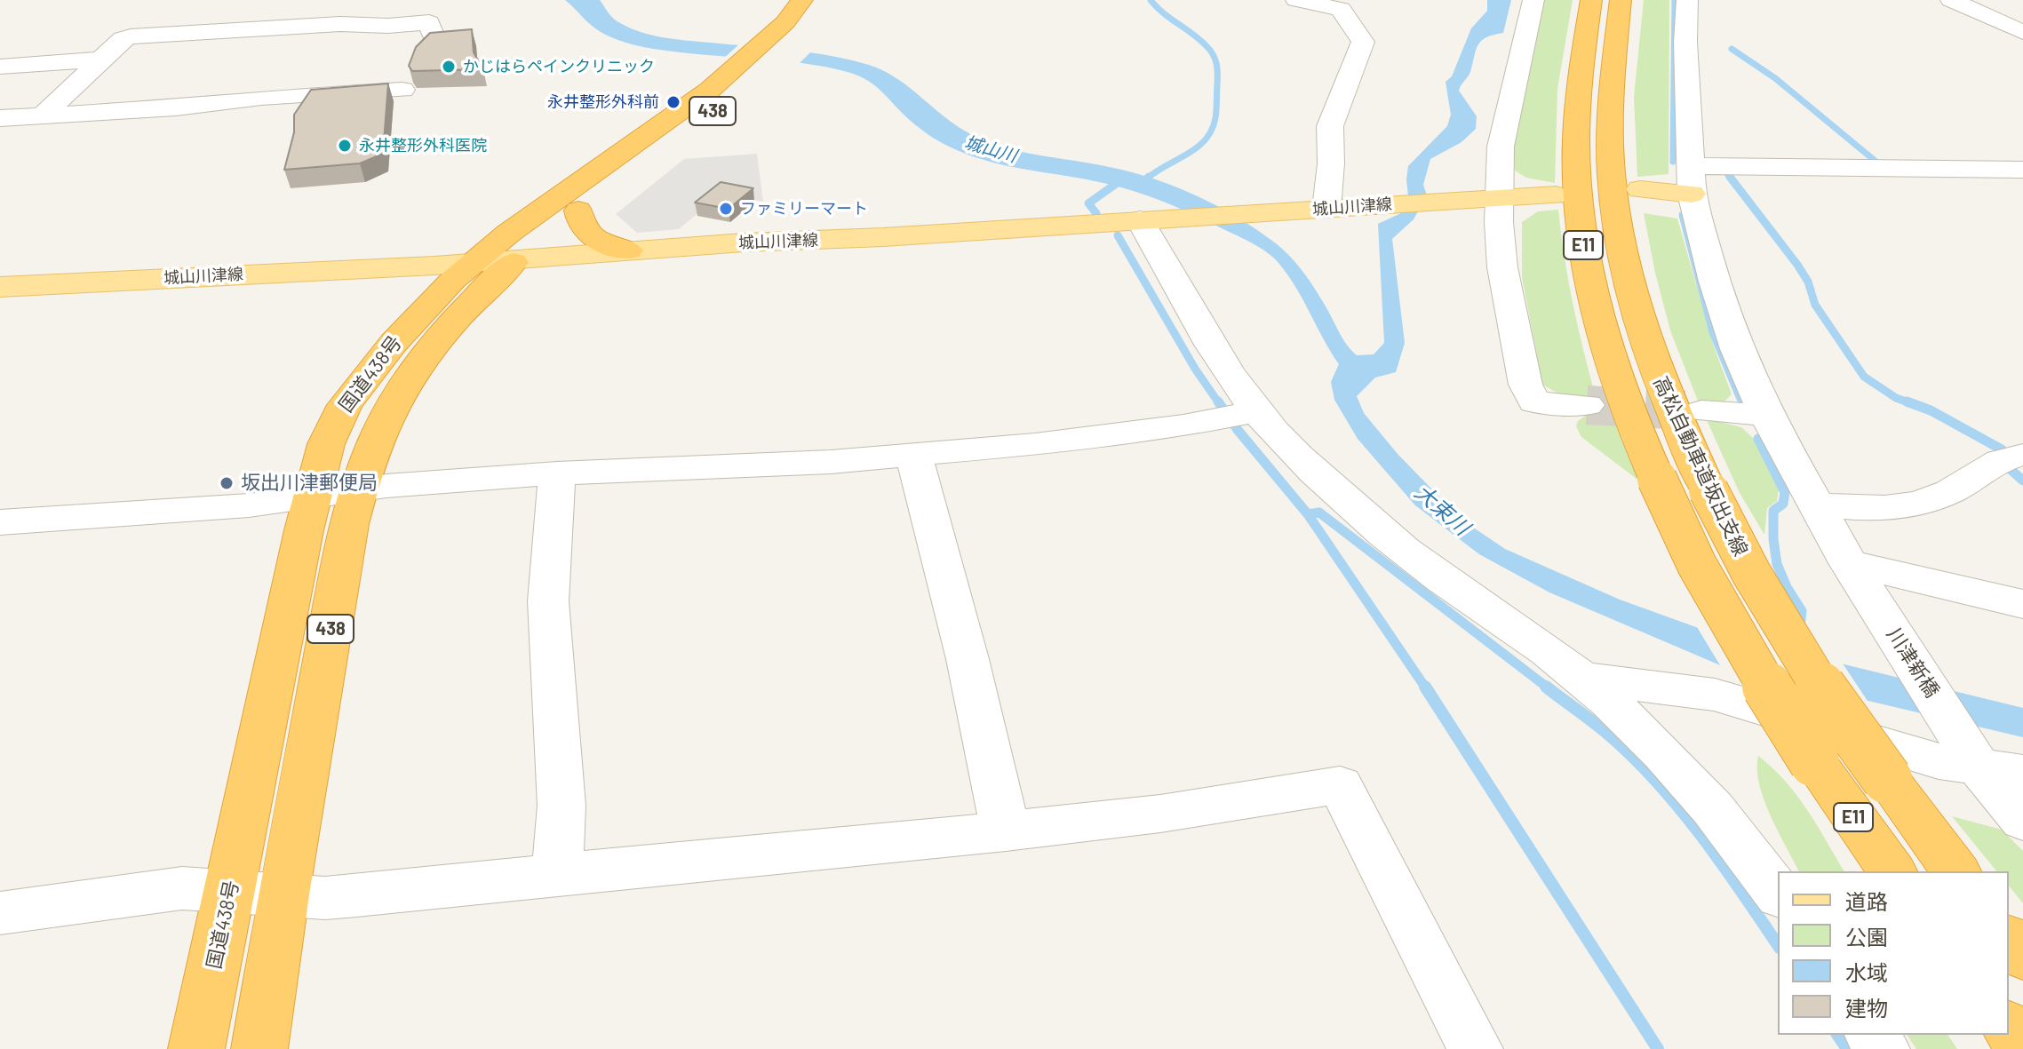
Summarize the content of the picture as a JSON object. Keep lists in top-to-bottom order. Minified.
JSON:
{"streets":{"highway":["438","E11","国道438号","高松自動車道坂出支線"],"main road":["城山川津線"],"street":["川津新橋"]},"crossings":[["城山川津線","国道438号"]],"water":["城山川","大束川"],"places":["かじはらペインクリニック","永井整形外科前","永井整形外科医院","ファミリーマート","坂出川津郵便局"],"legend":["道路","公園","水域","建物"]}
